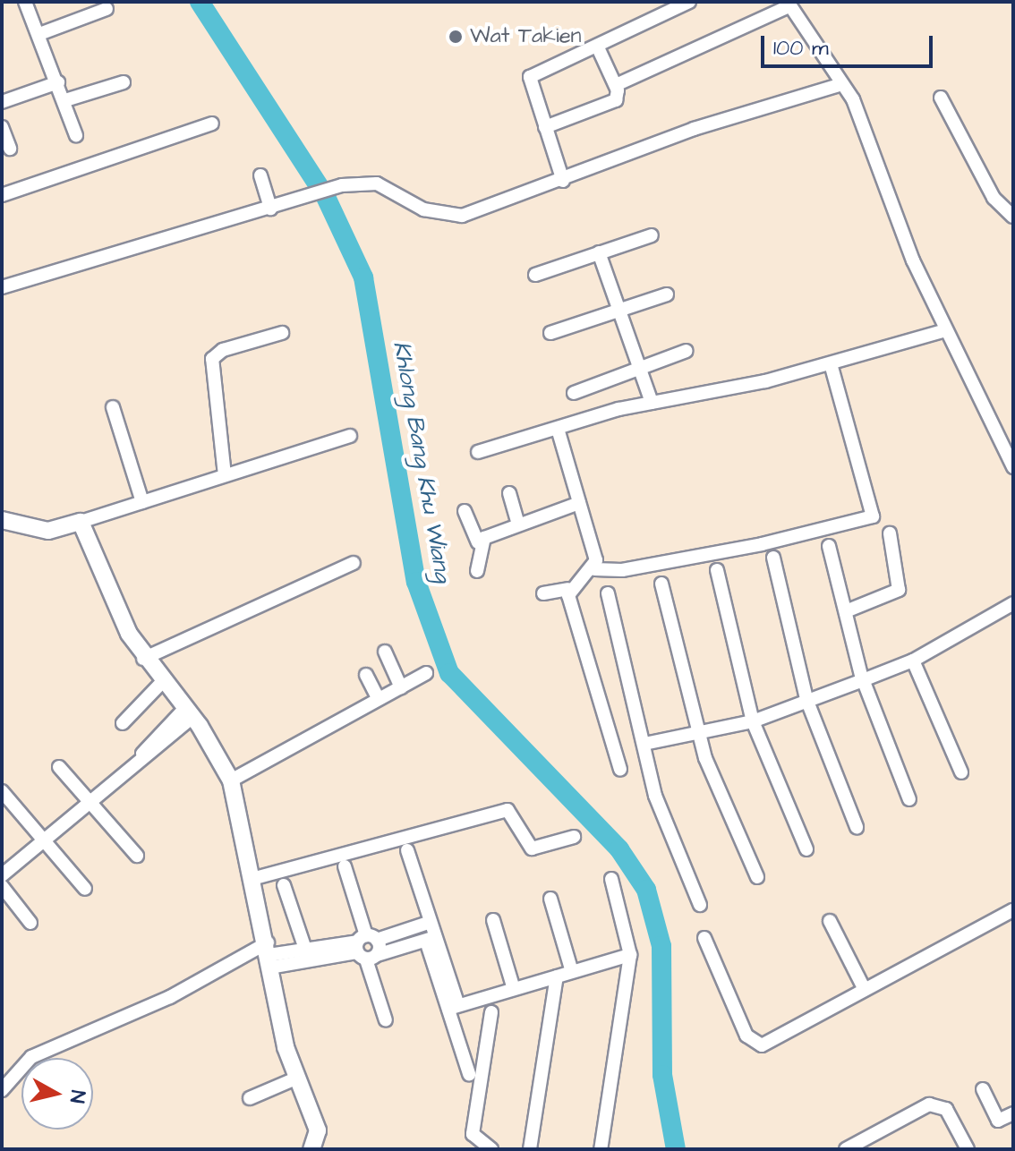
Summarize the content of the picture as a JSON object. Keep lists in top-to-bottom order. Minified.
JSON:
{"water":["Khlong Bang Khu Wiang"],"places":["Wat Takien"],"scale_bar":"100 m","north":"right"}
